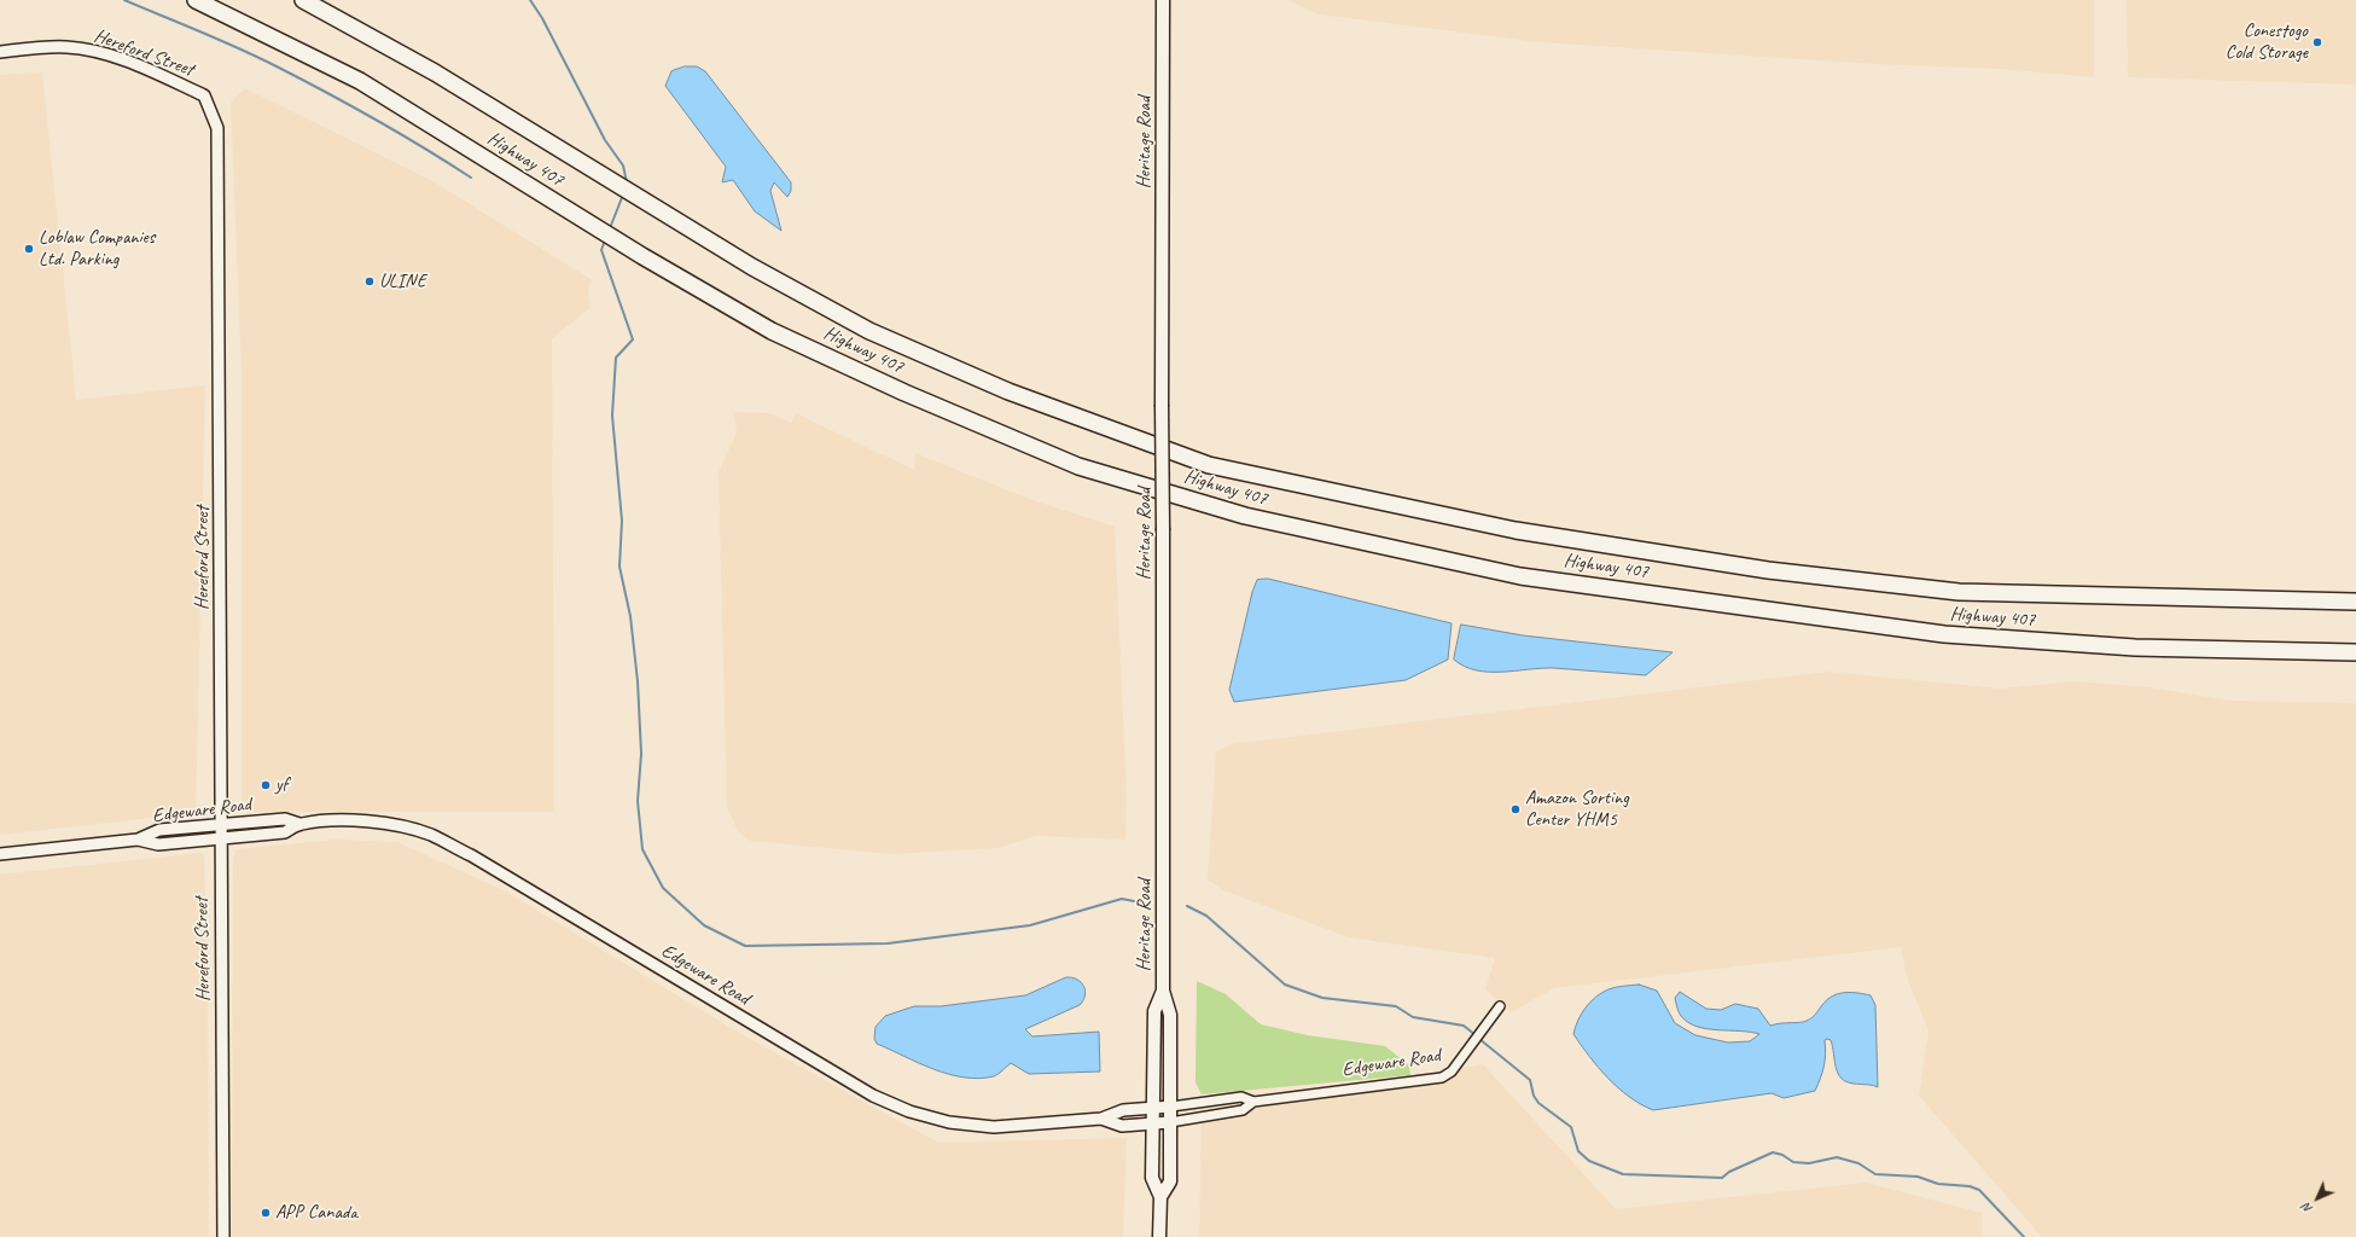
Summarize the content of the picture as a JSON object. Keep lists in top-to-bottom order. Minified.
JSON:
{"streets":{"highway":["Highway 407"],"main road":["Heritage Road"],"street":["Hereford Street","Edgeware Road"]},"crossings":[["Hereford Street","Edgeware Road"],["Heritage Road","Edgeware Road"]],"places":["Conestogo Cold Storage","Loblaw Companies Ltd. Parking","ULINE","yf","Amazon Sorting Center YHM5","APP Canada"],"north":"bottom left"}
